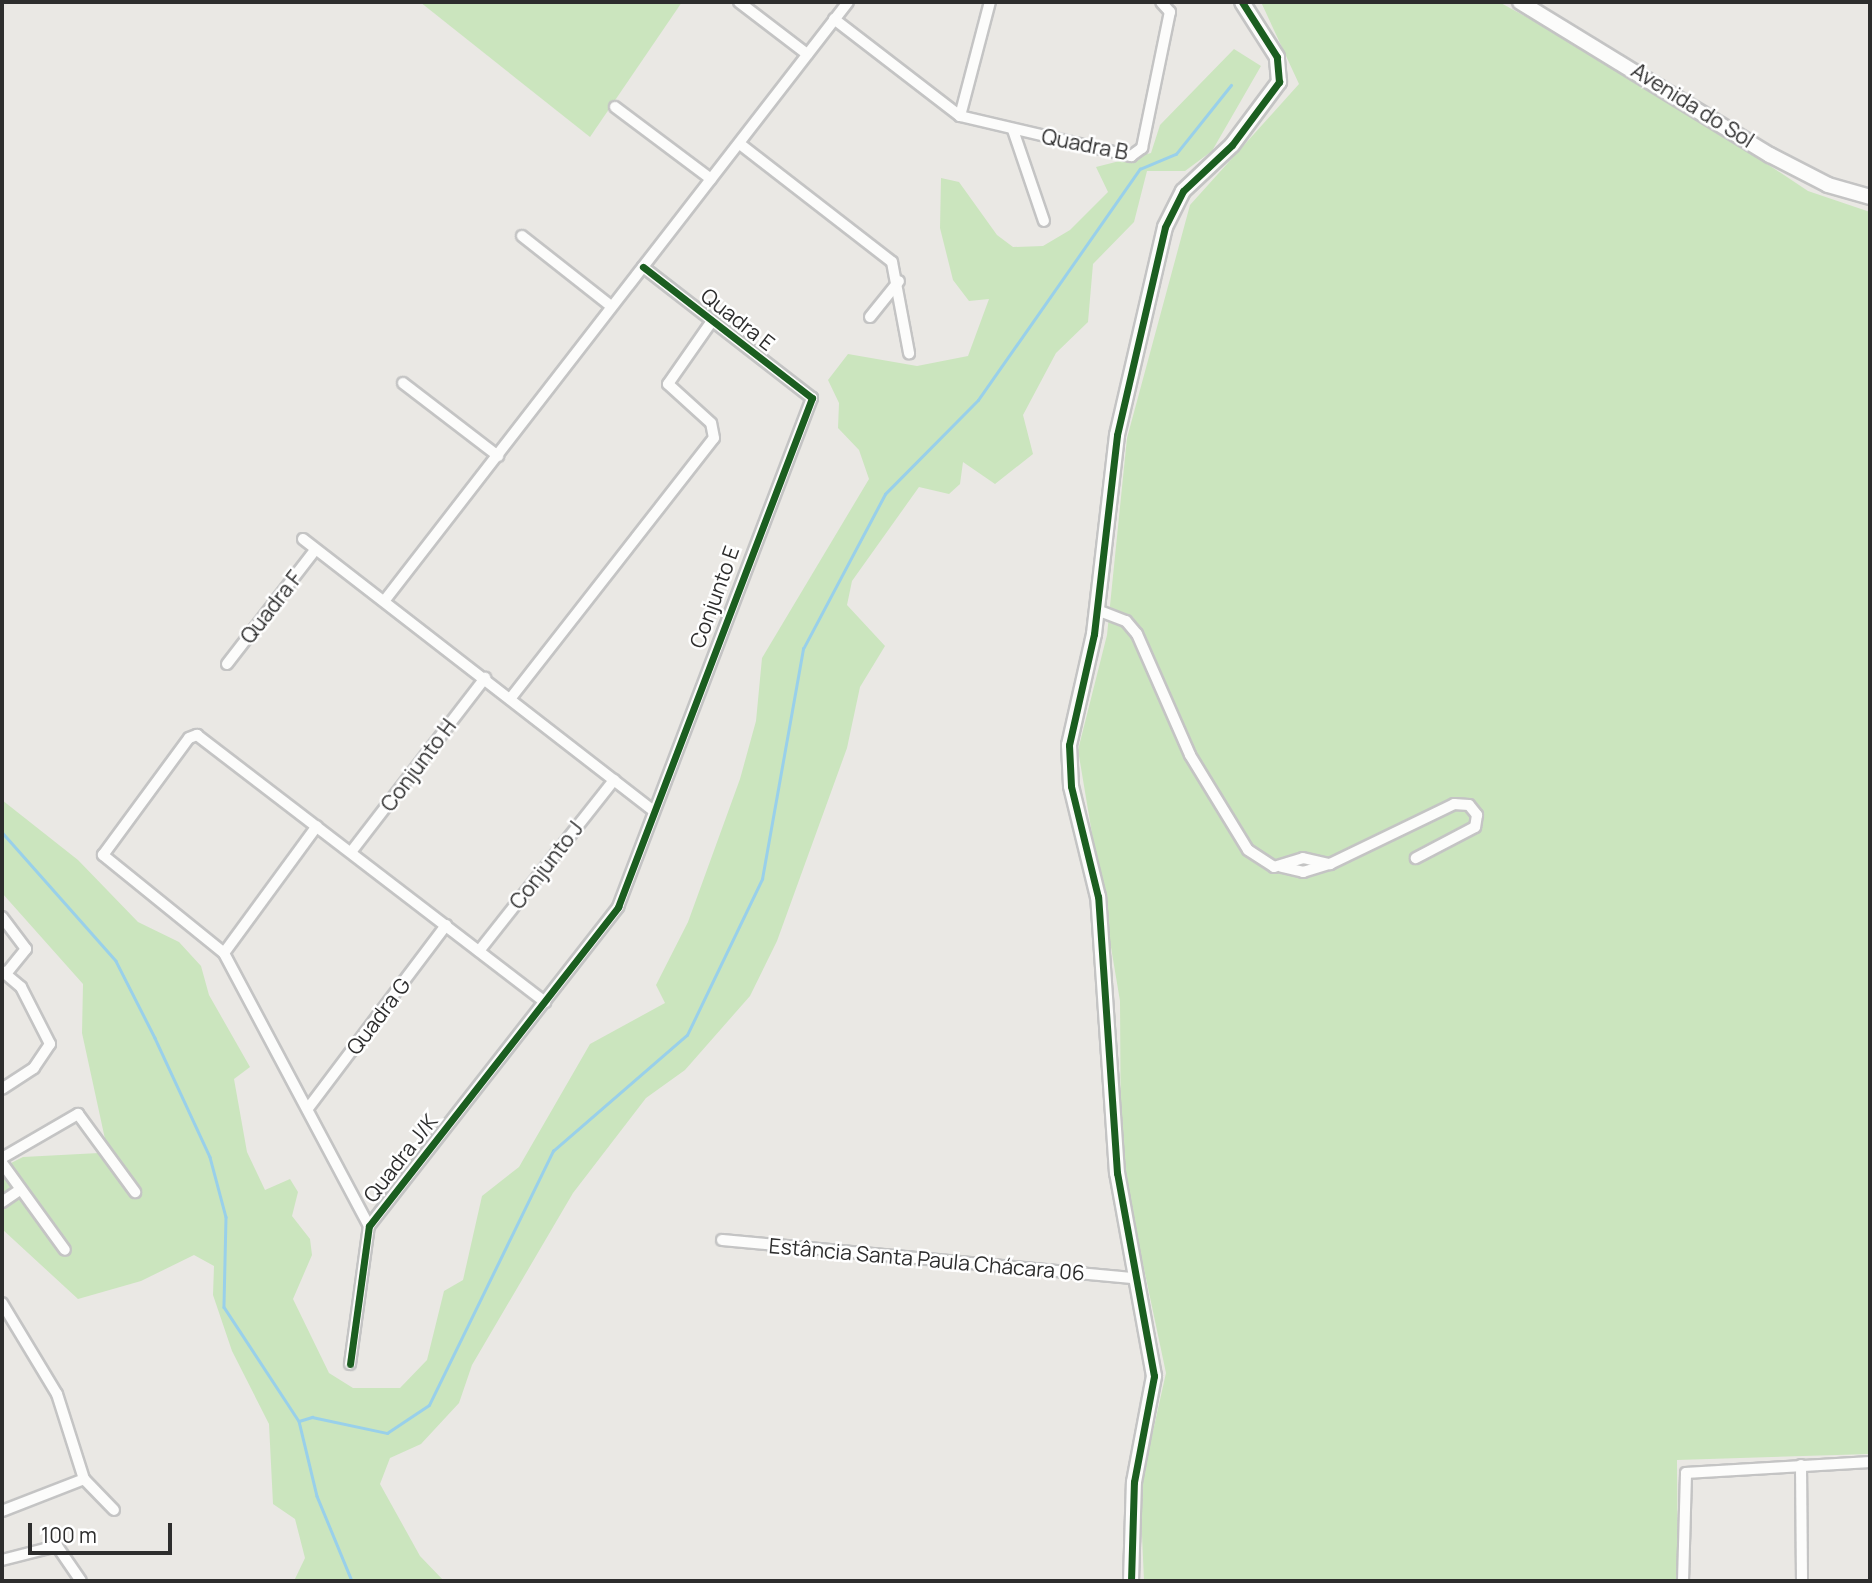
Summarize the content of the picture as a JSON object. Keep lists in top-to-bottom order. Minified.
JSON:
{"streets":{"street":["Avenida do Sol","Quadra B","Quadra E","Conjunto E","Quadra F","Conjunto H","Conjunto J","Quadra G","Quadra J/K","Estância Santa Paula Chácara 06"]},"crossings":[["Quadra E","Conjunto E"],["Conjunto E","Quadra J/K"]],"scale_bar":"100 m"}
